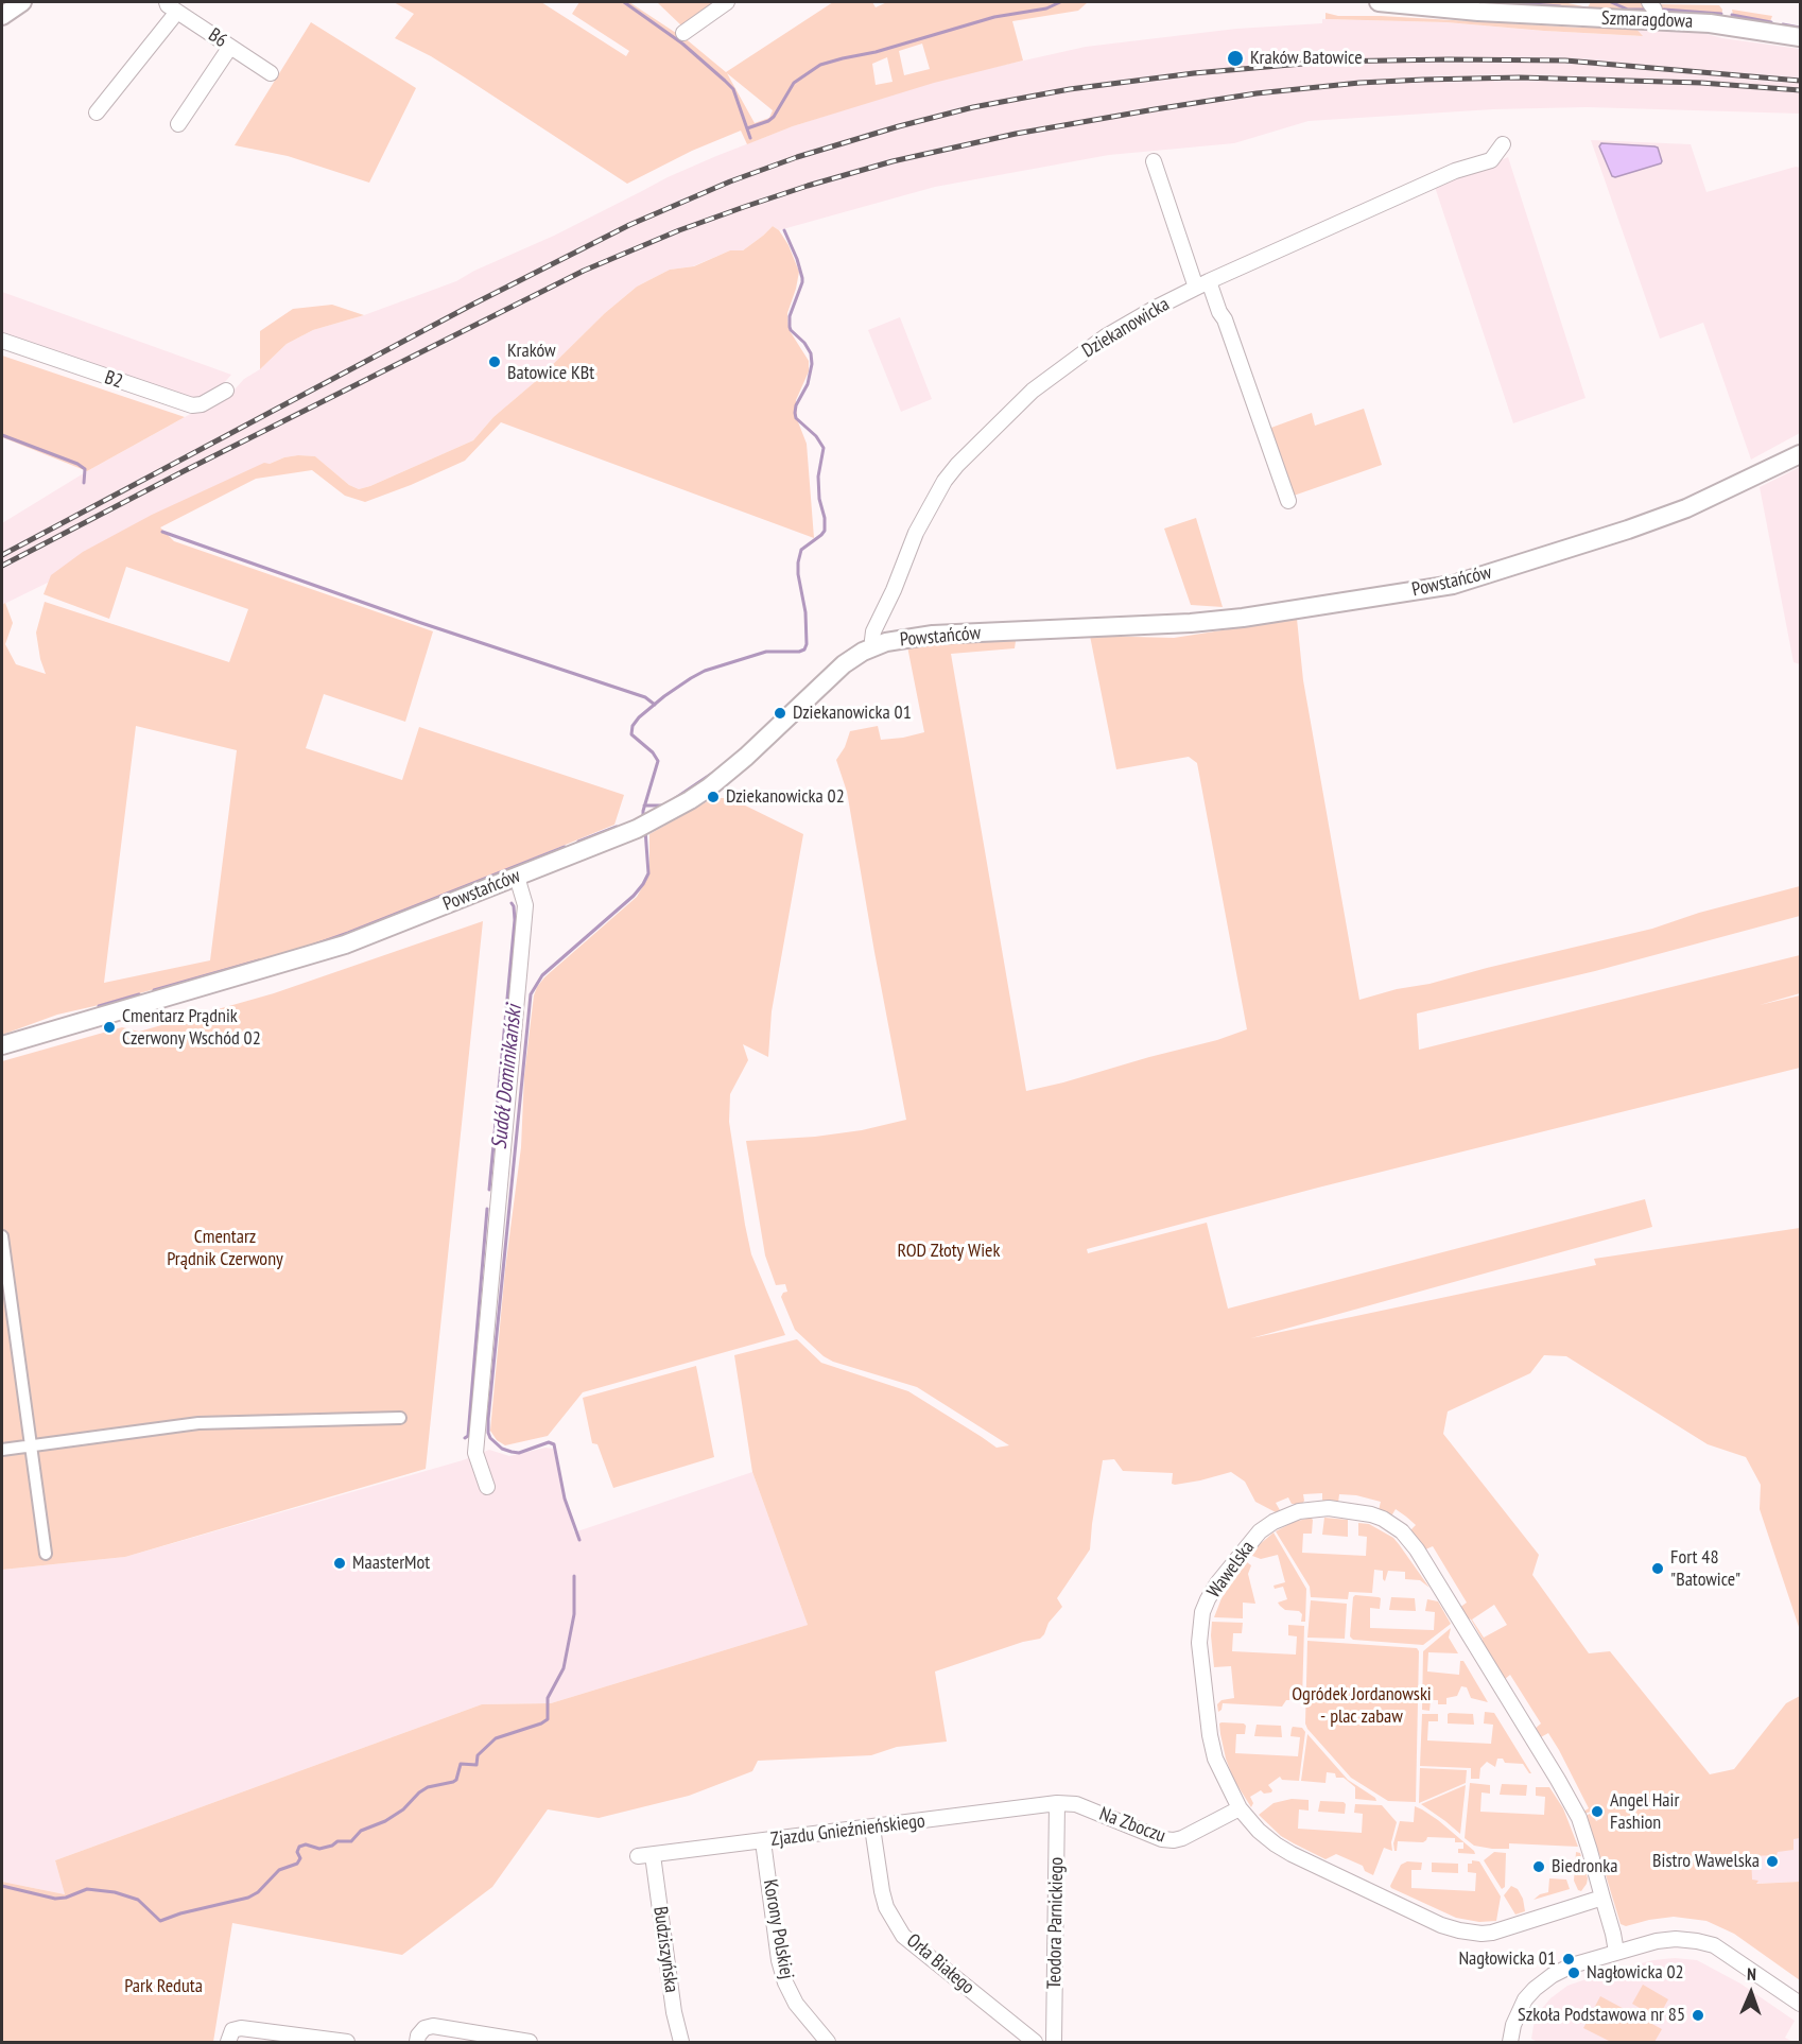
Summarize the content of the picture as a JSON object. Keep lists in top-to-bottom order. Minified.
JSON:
{"streets":{"street":["Szmaragdowa","B6","Dziekanowicka","B2","Powstańców","Wawelska","Na Zboczu","Zjazdu Gnieźnieńskiego","Teodora Parnickiego","Korony Polskiej","Budziszyńska","Orła Białego"]},"crossings":[["Dziekanowicka","Powstańców"],["Wawelska","Na Zboczu"],["Na Zboczu","Zjazdu Gnieźnieńskiego"],["Na Zboczu","Teodora Parnickiego"],["Zjazdu Gnieźnieńskiego","Teodora Parnickiego"],["Zjazdu Gnieźnieńskiego","Korony Polskiej"],["Zjazdu Gnieźnieńskiego","Budziszyńska"],["Zjazdu Gnieźnieńskiego","Orła Białego"]],"water":["Sudół Dominikański"],"parks":["Cmentarz Prądnik Czerwony","ROD Złoty Wiek","Ogródek Jordanowski - plac zabaw","Park Reduta"],"places":["Kraków Batowice","Kraków Batowice KBt","Dziekanowicka 01","Dziekanowicka 02","Cmentarz Prądnik Czerwony Wschód 02","MaasterMot","Fort 48 \"Batowice\"","Angel Hair Fashion","Bistro Wawelska","Biedronka","Nagłowicka 01","Nagłowicka 02","Szkoła Podstawowa nr 85"],"north":"top"}
